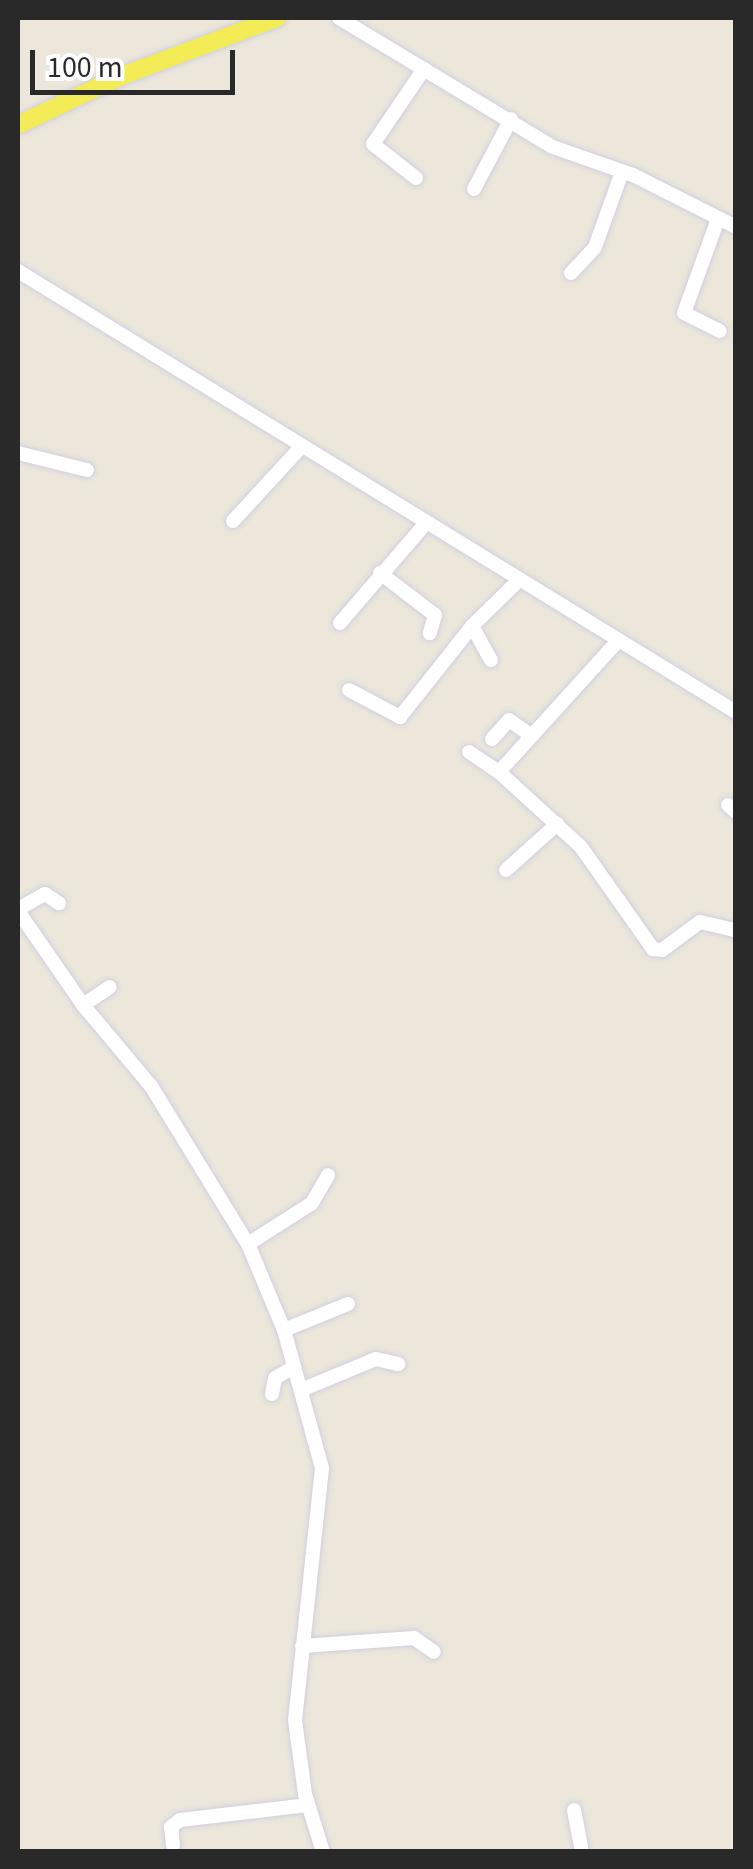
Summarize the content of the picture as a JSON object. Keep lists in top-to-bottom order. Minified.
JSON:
{"scale_bar":"100 m"}
